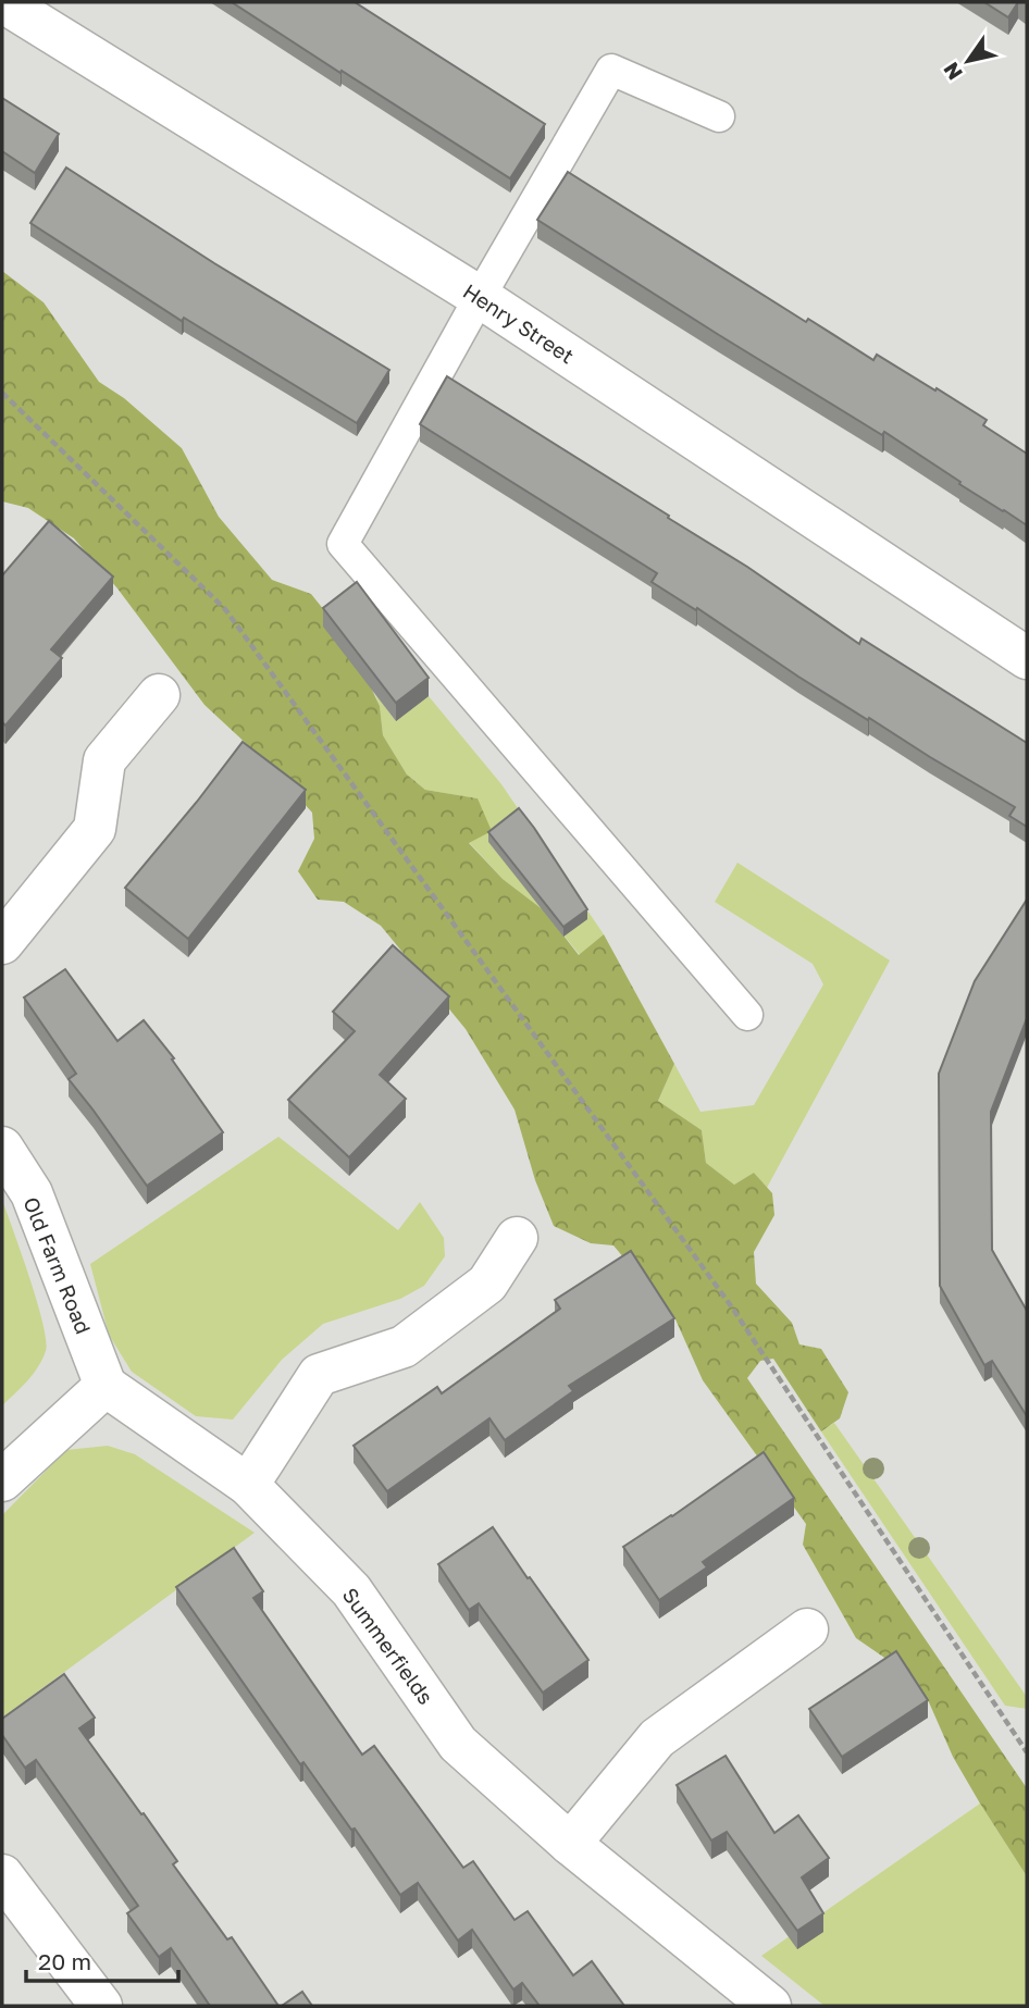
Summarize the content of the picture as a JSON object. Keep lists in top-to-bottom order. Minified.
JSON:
{"streets":{"street":["Henry Street","Old Farm Road","Summerfields"]},"crossings":[["Old Farm Road","Summerfields"]],"scale_bar":"20 m","north":"bottom left"}
